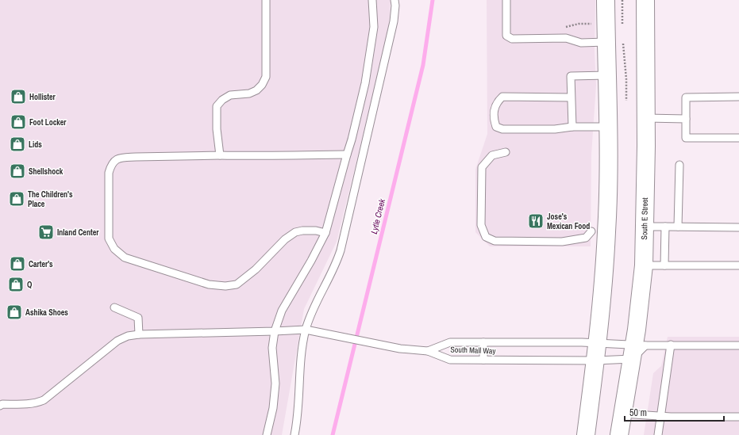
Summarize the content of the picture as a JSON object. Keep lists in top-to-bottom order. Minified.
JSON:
{"streets":{"main road":["South E Street"],"lane":["South Mall Way"]},"crossings":[["South E Street","South Mall Way"]],"water":["Lytle Creek"],"places":{"shop":["Hollister","Foot Locker","Lids","Shellshock","The Children's Place","Carter's","Q","Ashika Shoes"],"restaurant":["Jose's Mexican Food"],"supermarket":["Inland Center"]},"scale_bar":"50 m"}
